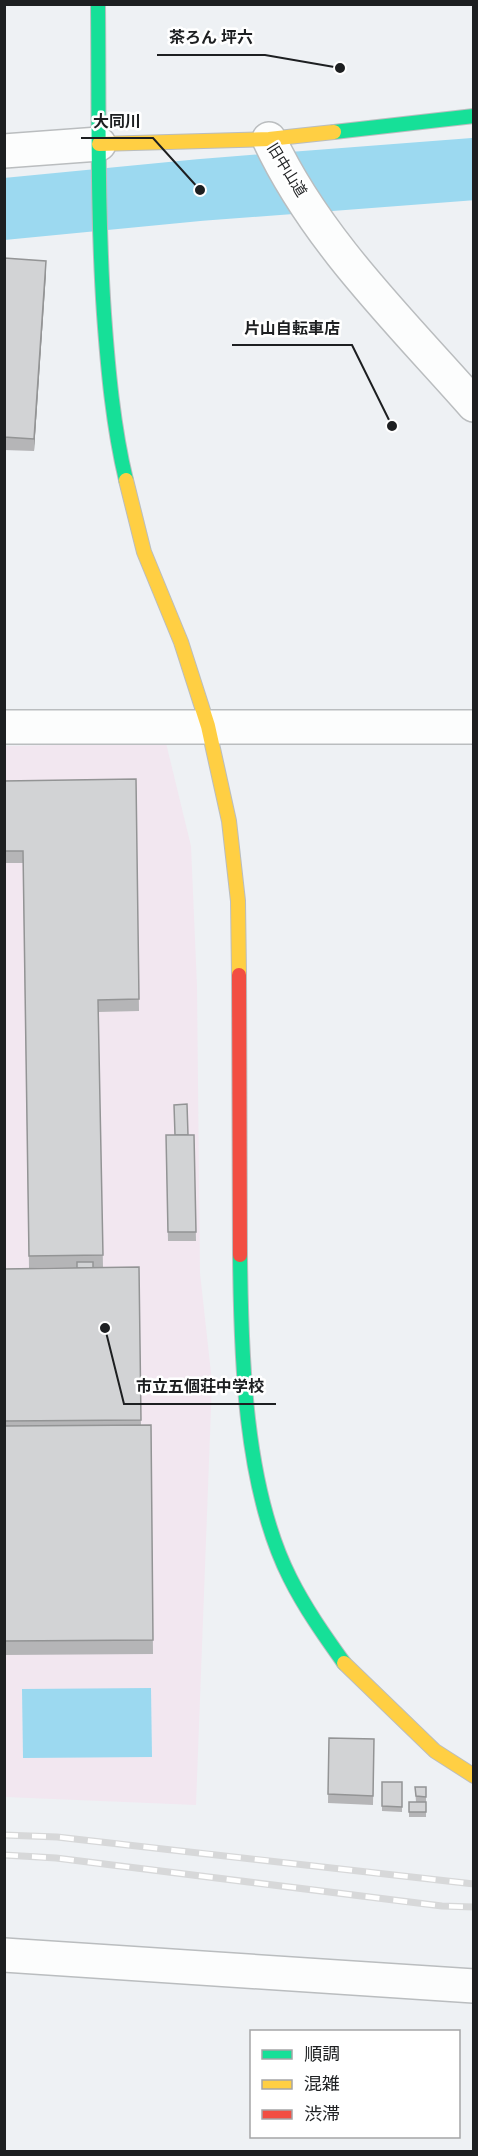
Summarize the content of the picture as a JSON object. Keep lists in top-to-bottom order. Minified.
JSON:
{"streets":{"street":["旧中山道"]},"places":["茶ろん 坪六","大同川","片山自転車店","市立五個荘中学校"],"legend":["順調","混雑","渋滞"]}
